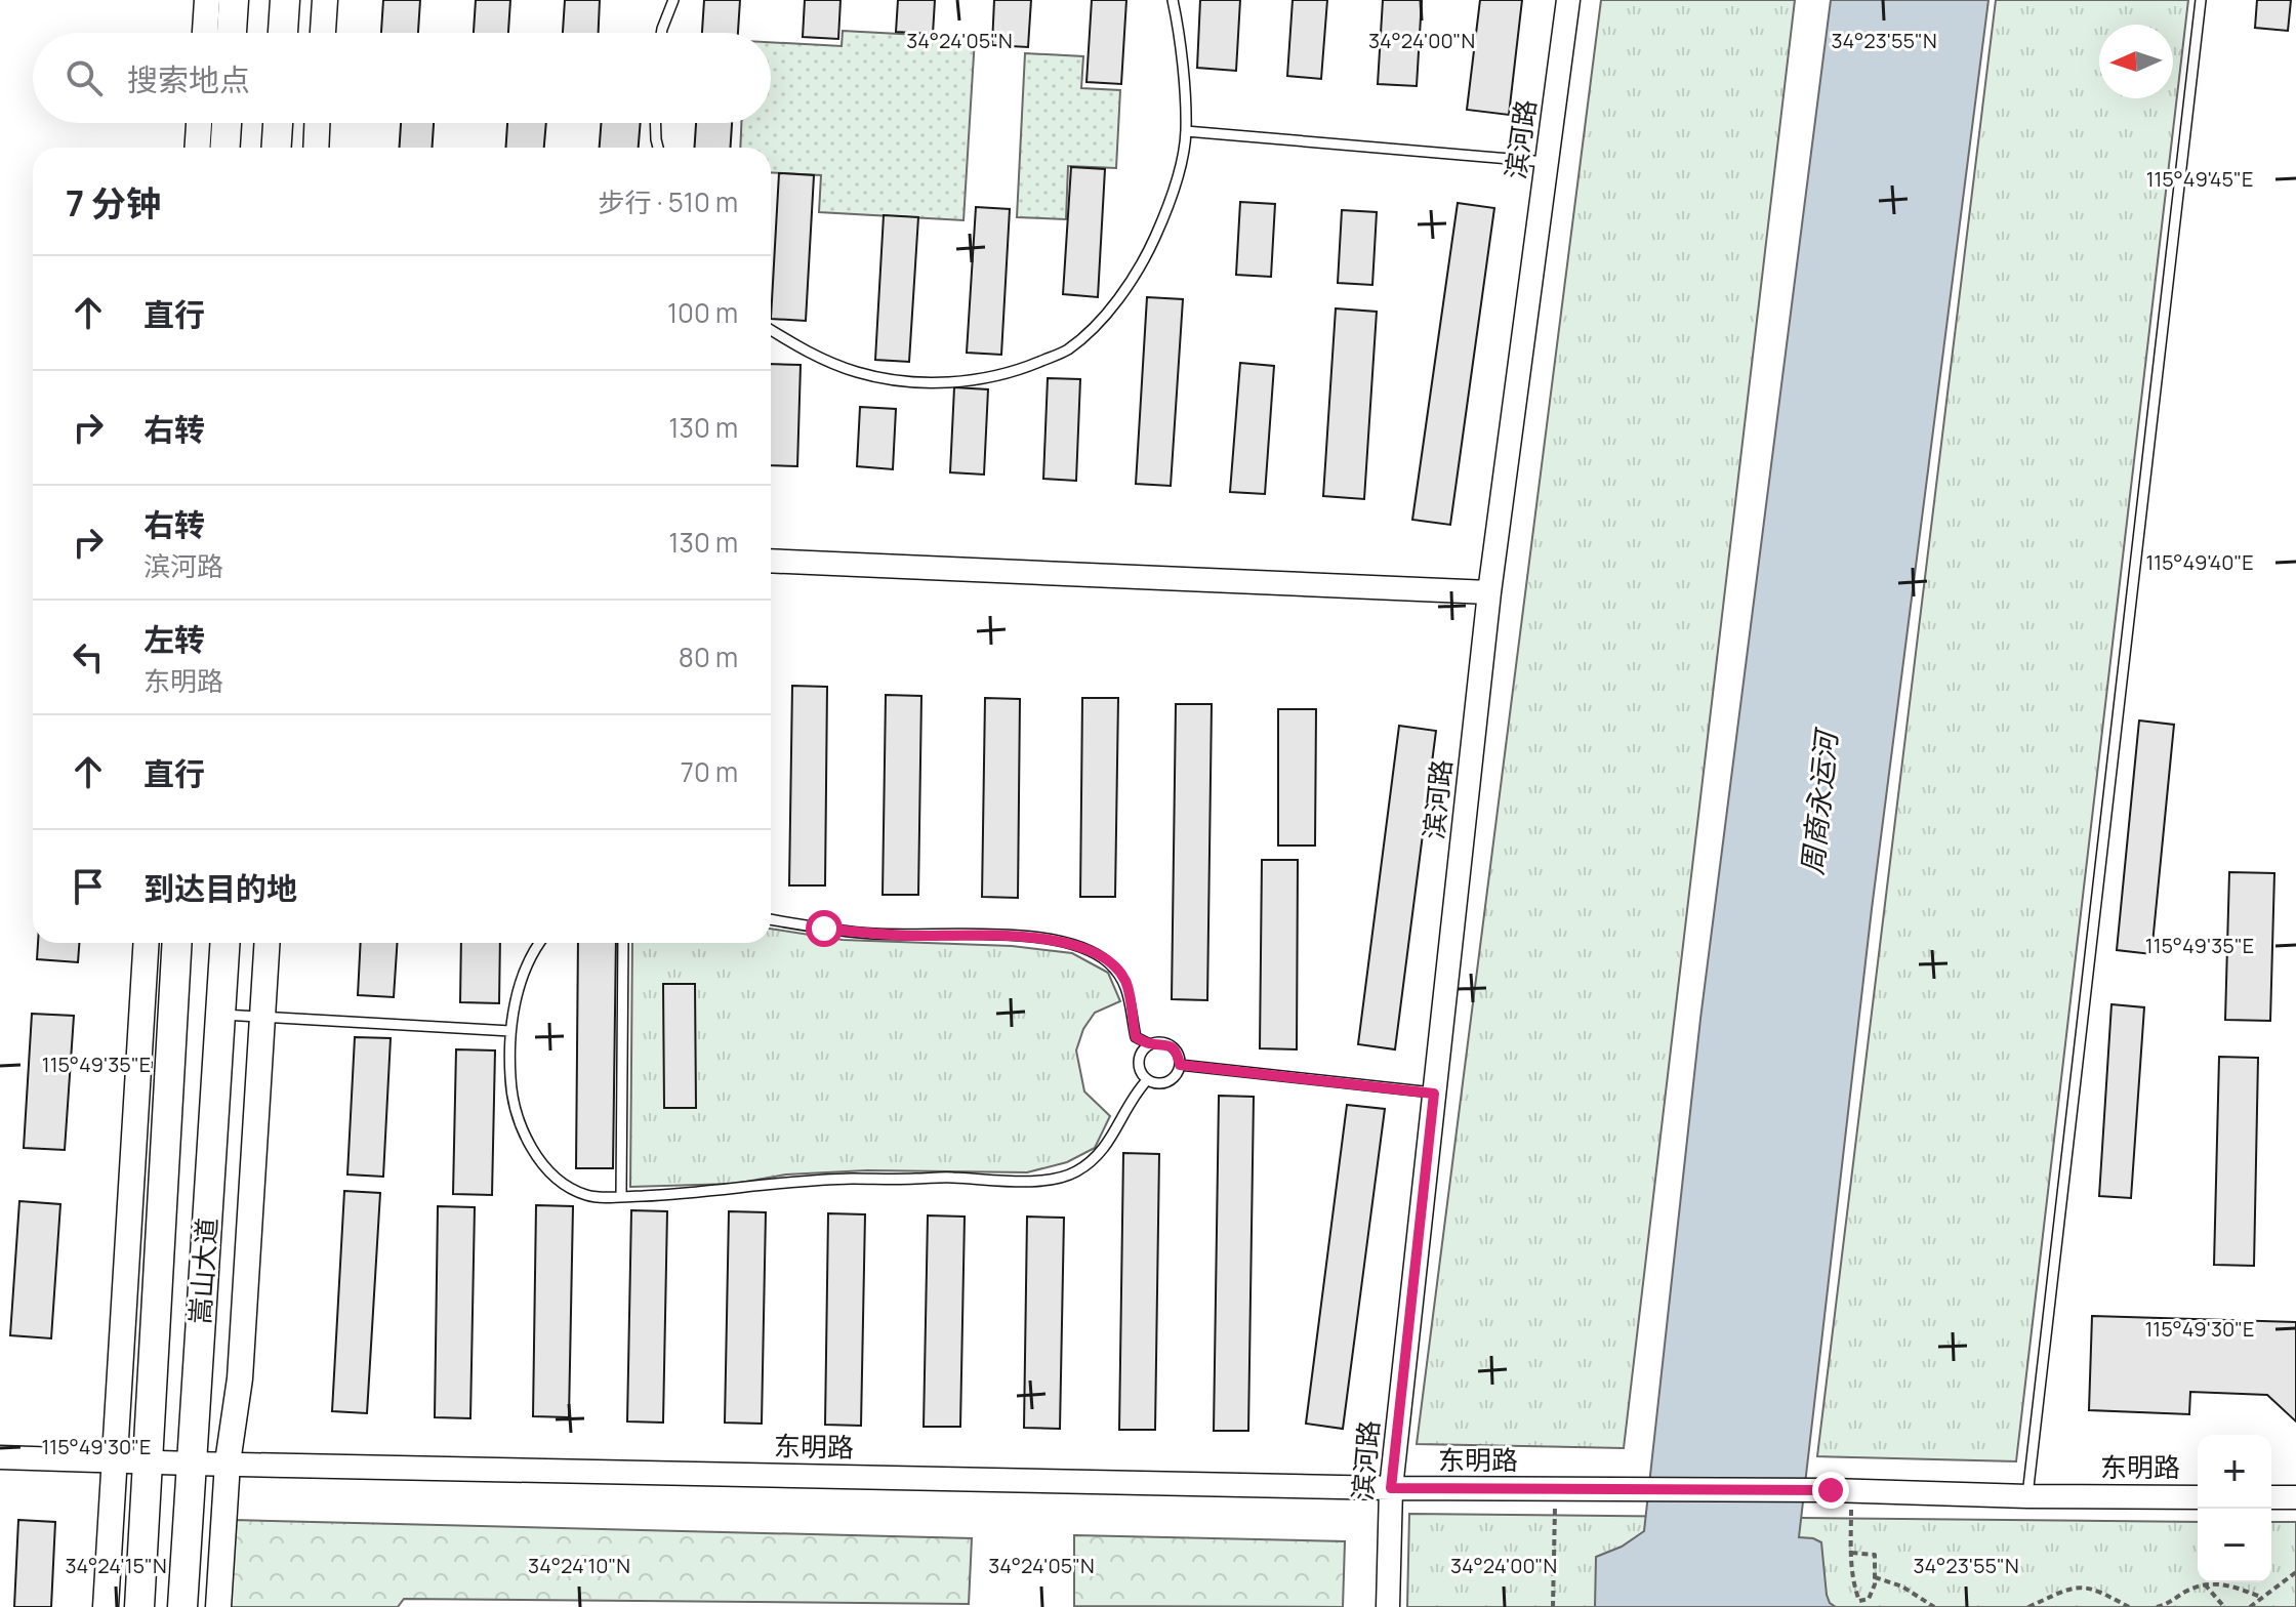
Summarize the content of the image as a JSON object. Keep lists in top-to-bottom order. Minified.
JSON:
{"streets":{"main road":["嵩山大道"],"street":["滨河路","东明路"]},"crossings":[["滨河路","东明路"],["嵩山大道","东明路"]],"water":["周商永运河"],"north":"left","page":{"search":"搜索地点","heading":["7 分钟","步行 · 510 m"],"list":[["直行","100 m"],["右转","130 m"],["右转","滨河路","130 m"],["左转","东明路","80 m"],["直行","70 m"],"到达目的地"],"map_buttons":["+","−"]},"coordinates":["34°24'05\"N","34°24'00\"N","34°23'55\"N","115°49'45\"E","115°49'40\"E","115°49'35\"E","115°49'30\"E","34°24'15\"N","34°24'10\"N"]}
